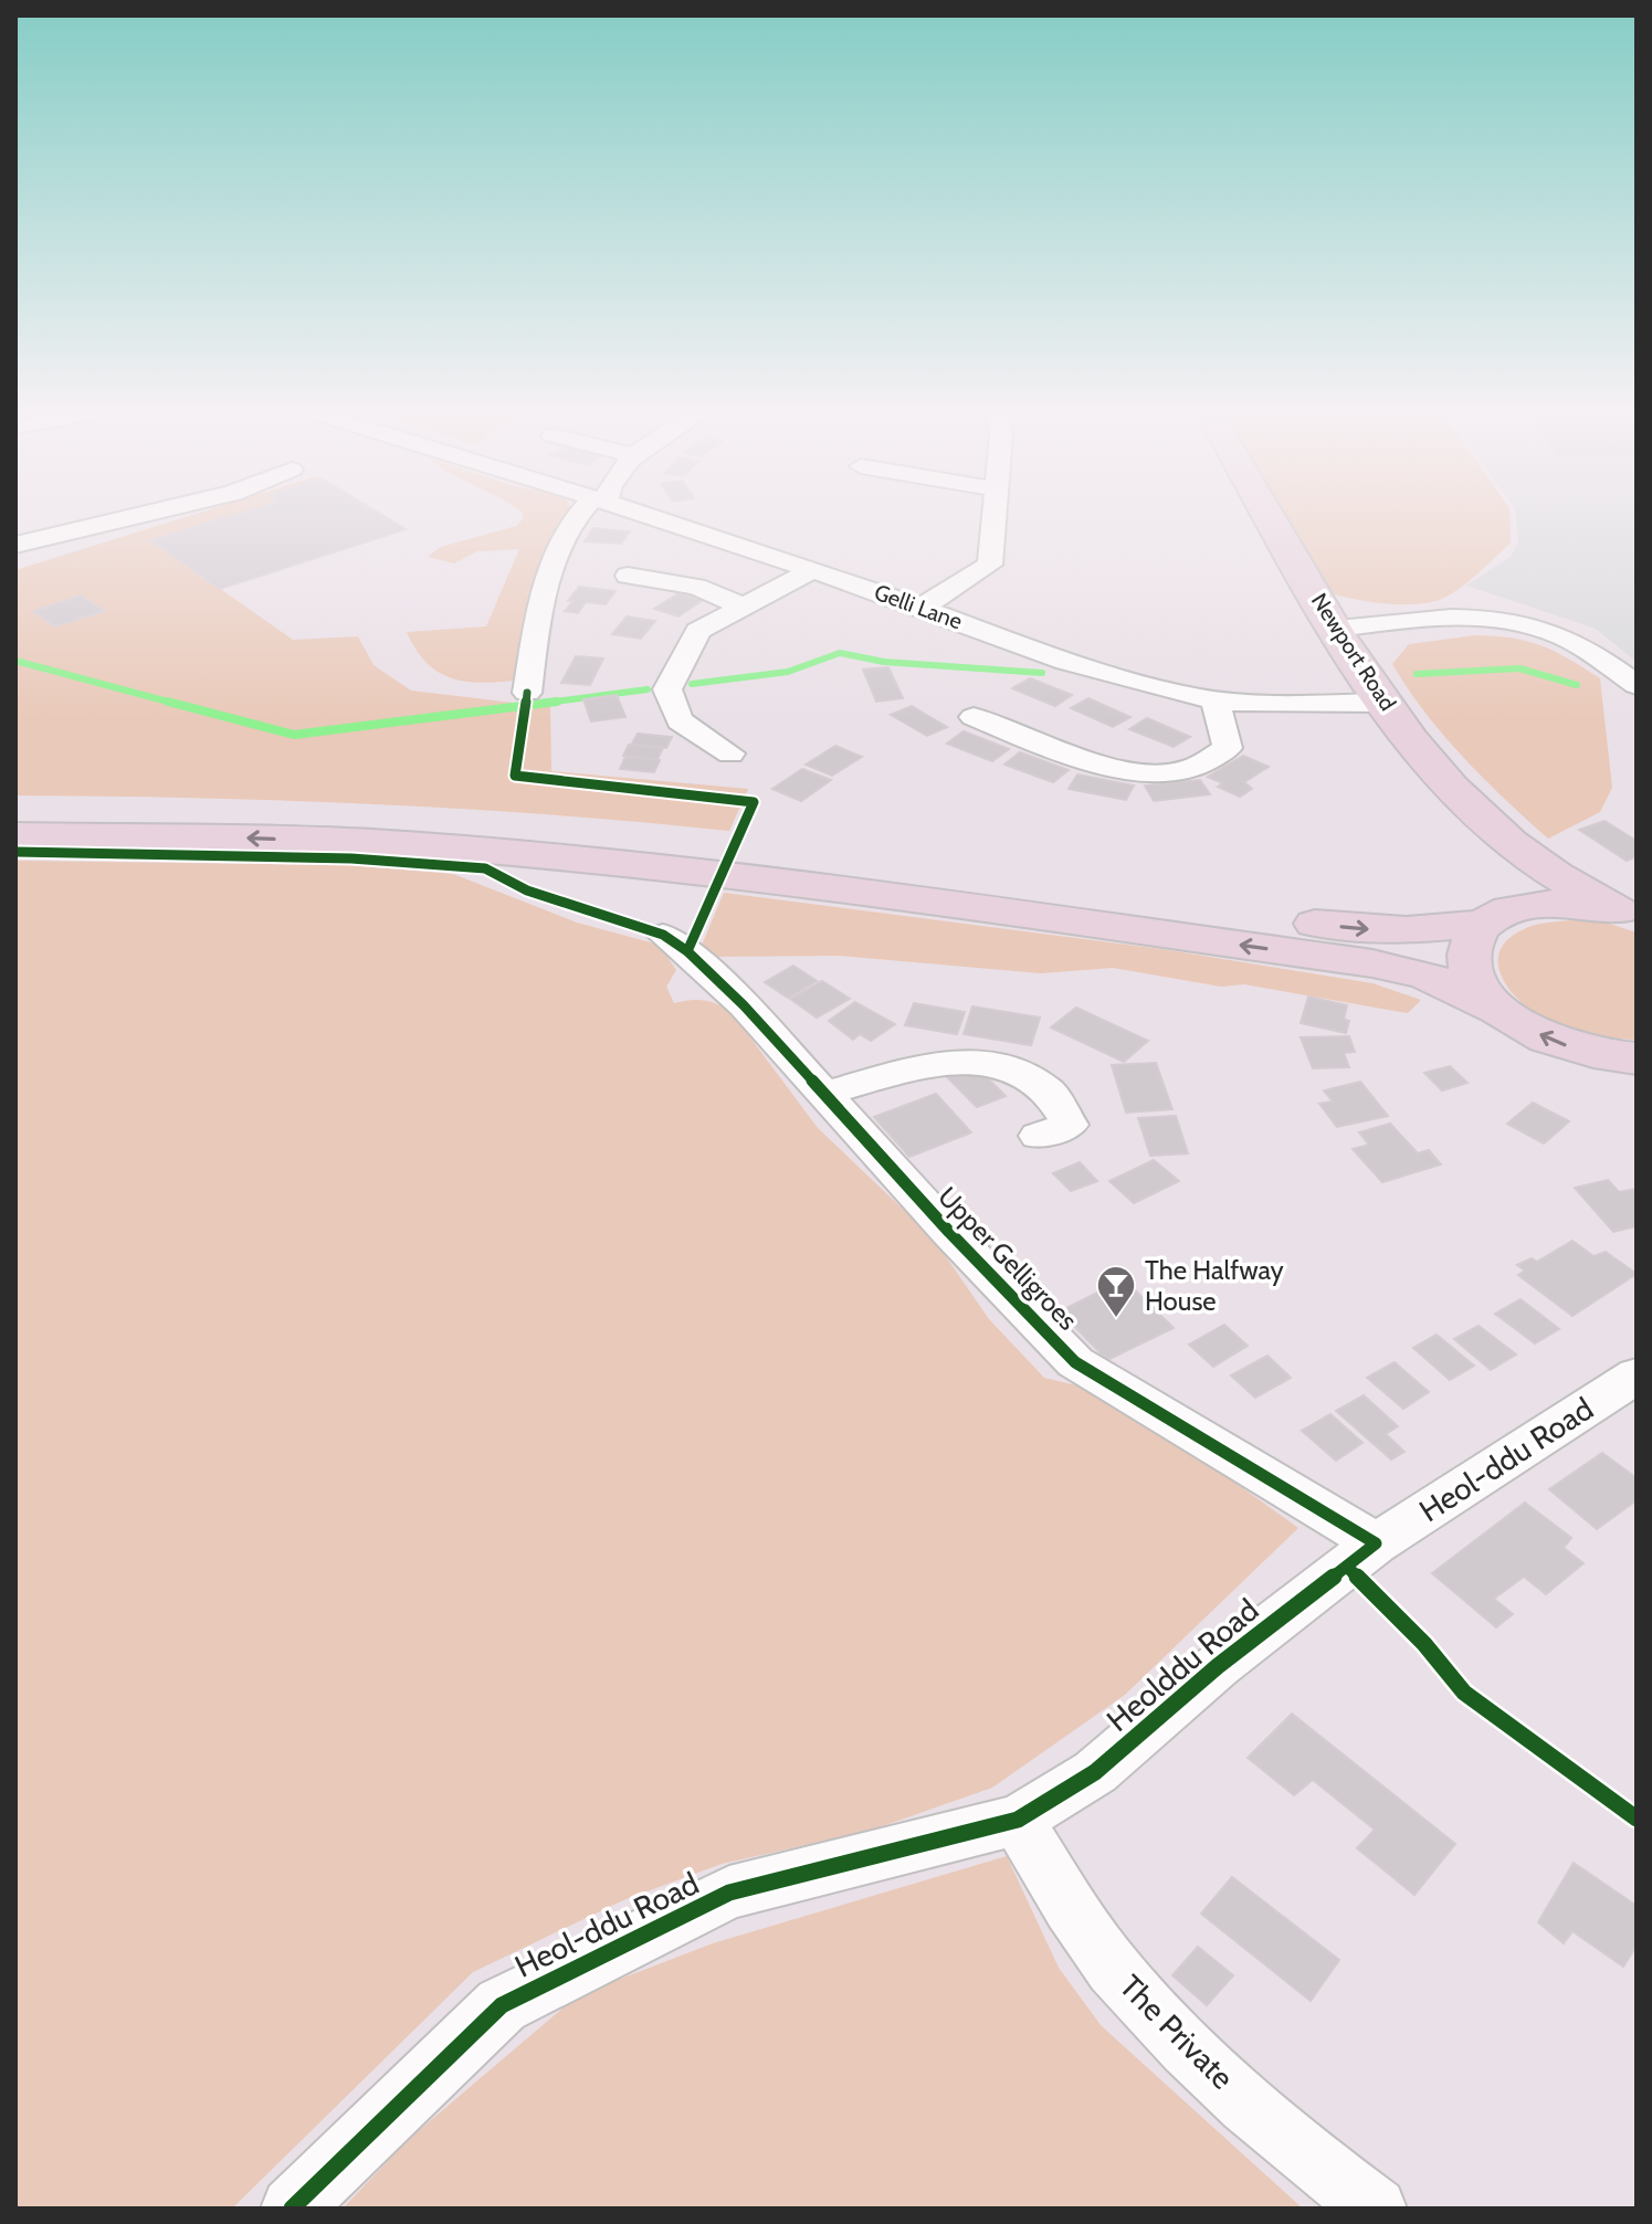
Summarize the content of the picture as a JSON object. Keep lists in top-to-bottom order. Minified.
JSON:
{"streets":{"main road":["Newport Road"],"street":["Gelli Lane","Upper Gelligroes","Heol-ddu Road","Heolddu Road","The Private"]},"crossings":[["Gelli Lane","Newport Road"],["Upper Gelligroes","Heol-ddu Road"],["Upper Gelligroes","Heolddu Road"],["Heol-ddu Road","Heolddu Road"],["Heol-ddu Road","The Private"],["Heolddu Road","The Private"]],"places":{"bar":["The Halfway House"]}}
